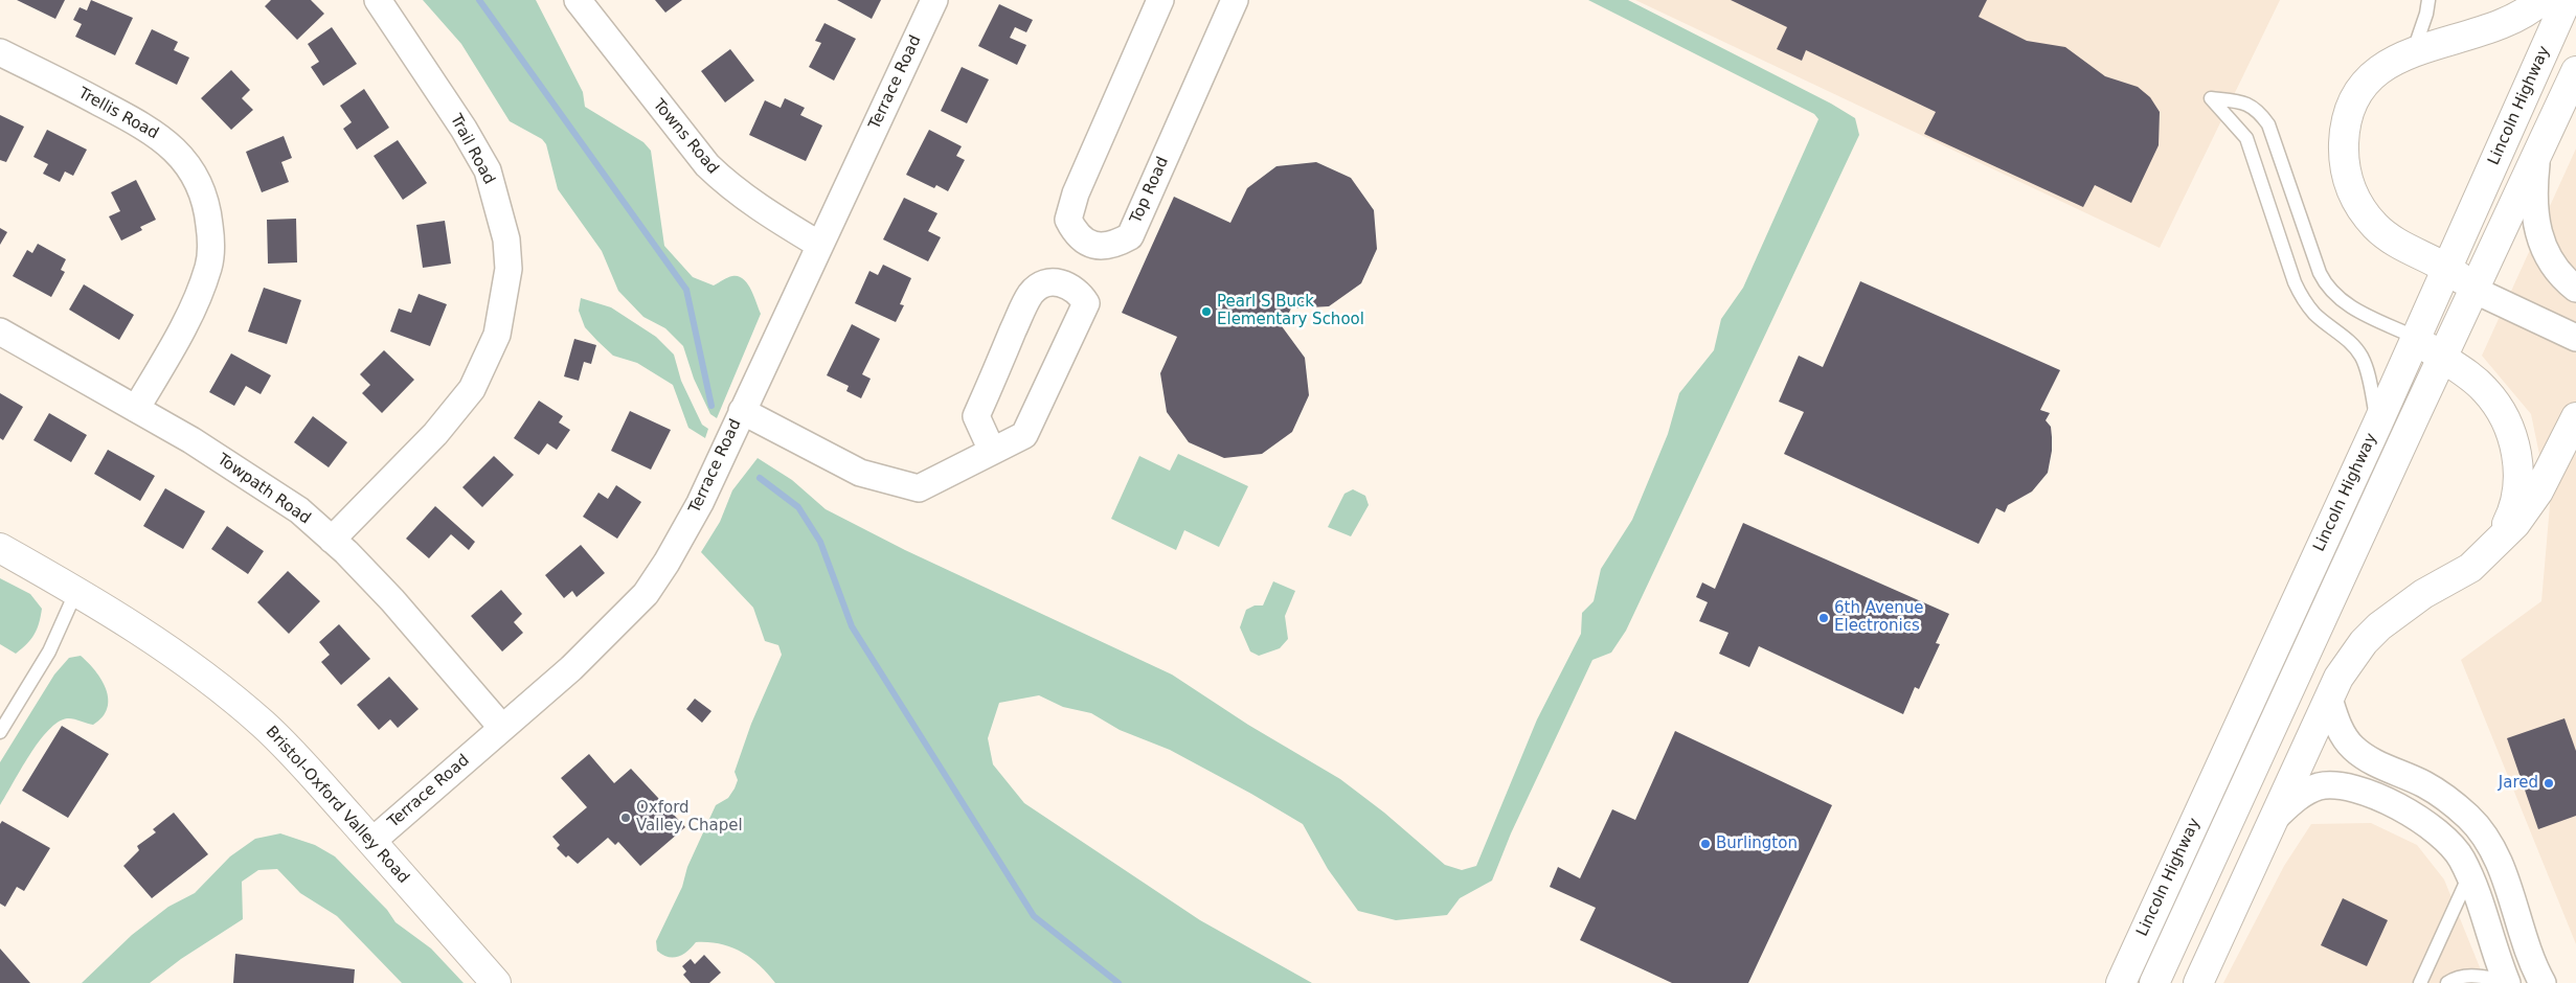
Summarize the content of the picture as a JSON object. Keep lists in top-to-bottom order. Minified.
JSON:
{"streets":{"main road":["Lincoln Highway","Bristol-Oxford Valley Road"],"street":["Terrace Road","Trellis Road","Towns Road","Trail Road","Top Road","Towpath Road"]},"crossings":[["Terrace Road","Towns Road"],["Terrace Road","Towpath Road"],["Terrace Road","Bristol-Oxford Valley Road"],["Trellis Road","Towpath Road"],["Trail Road","Towpath Road"]],"places":["Pearl S Buck Elementary School","6th Avenue Electronics","Jared","Oxford Valley Chapel","Burlington"]}
